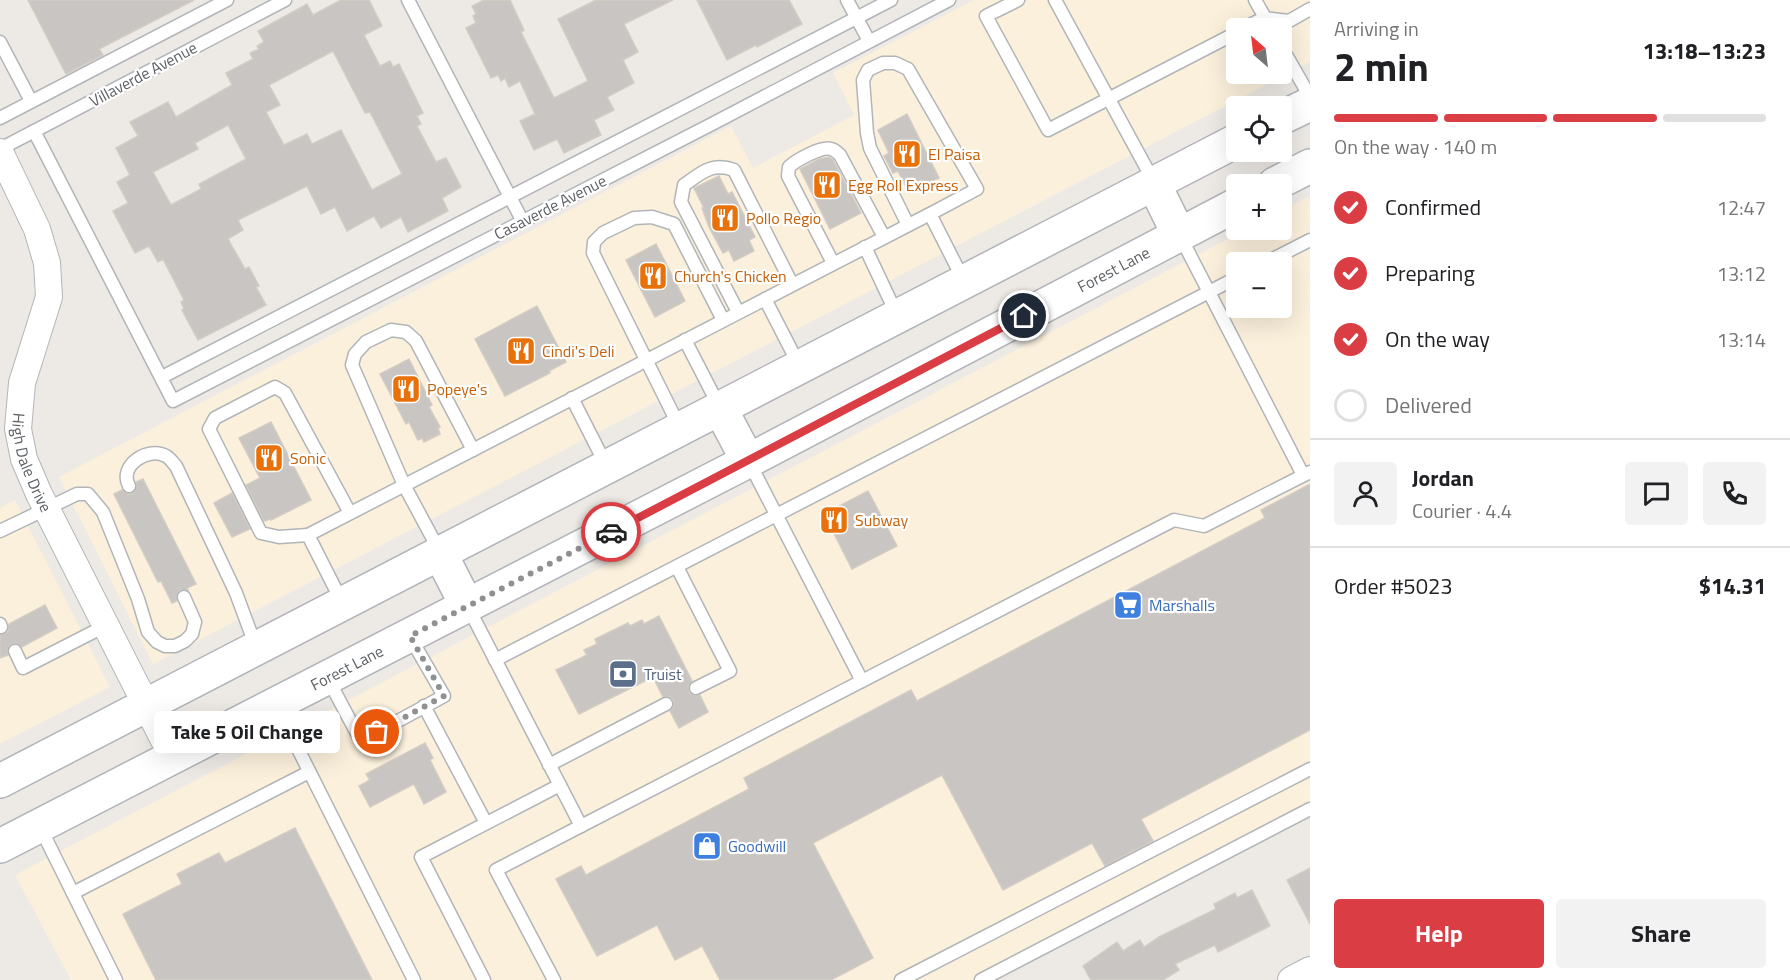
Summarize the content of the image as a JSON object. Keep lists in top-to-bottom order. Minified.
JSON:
{"streets":{"main road":["Forest Lane"],"street":["High Dale Drive"],"lane":["Villaverde Avenue","Casaverde Avenue"]},"crossings":[["Villaverde Avenue","Casaverde Avenue"],["Villaverde Avenue","High Dale Drive"],["Forest Lane","High Dale Drive"]],"places":{"restaurant":["El Paisa","Egg Roll Express","Pollo Regio","Church's Chicken","Cindi's Deli","Popeye's","Sonic","Subway"],"supermarket":["Marshalls"],"bank":["Truist"],"other":["Take 5 Oil Change"],"shop":["Goodwill"]},"north":"top left","page":{"heading":["2 min","Arriving in","13:18–13:23"],"panel":["Jordan","Courier · 4.4","Order #5023","$14.31"],"map_buttons":["+","−"],"bar":"On the way · 140 m","list":[["Confirmed","12:47"],["Preparing","13:12"],["On the way","13:14"],"Delivered"],"bubble":"Take 5 Oil Change","buttons":["Help","Share"]}}
